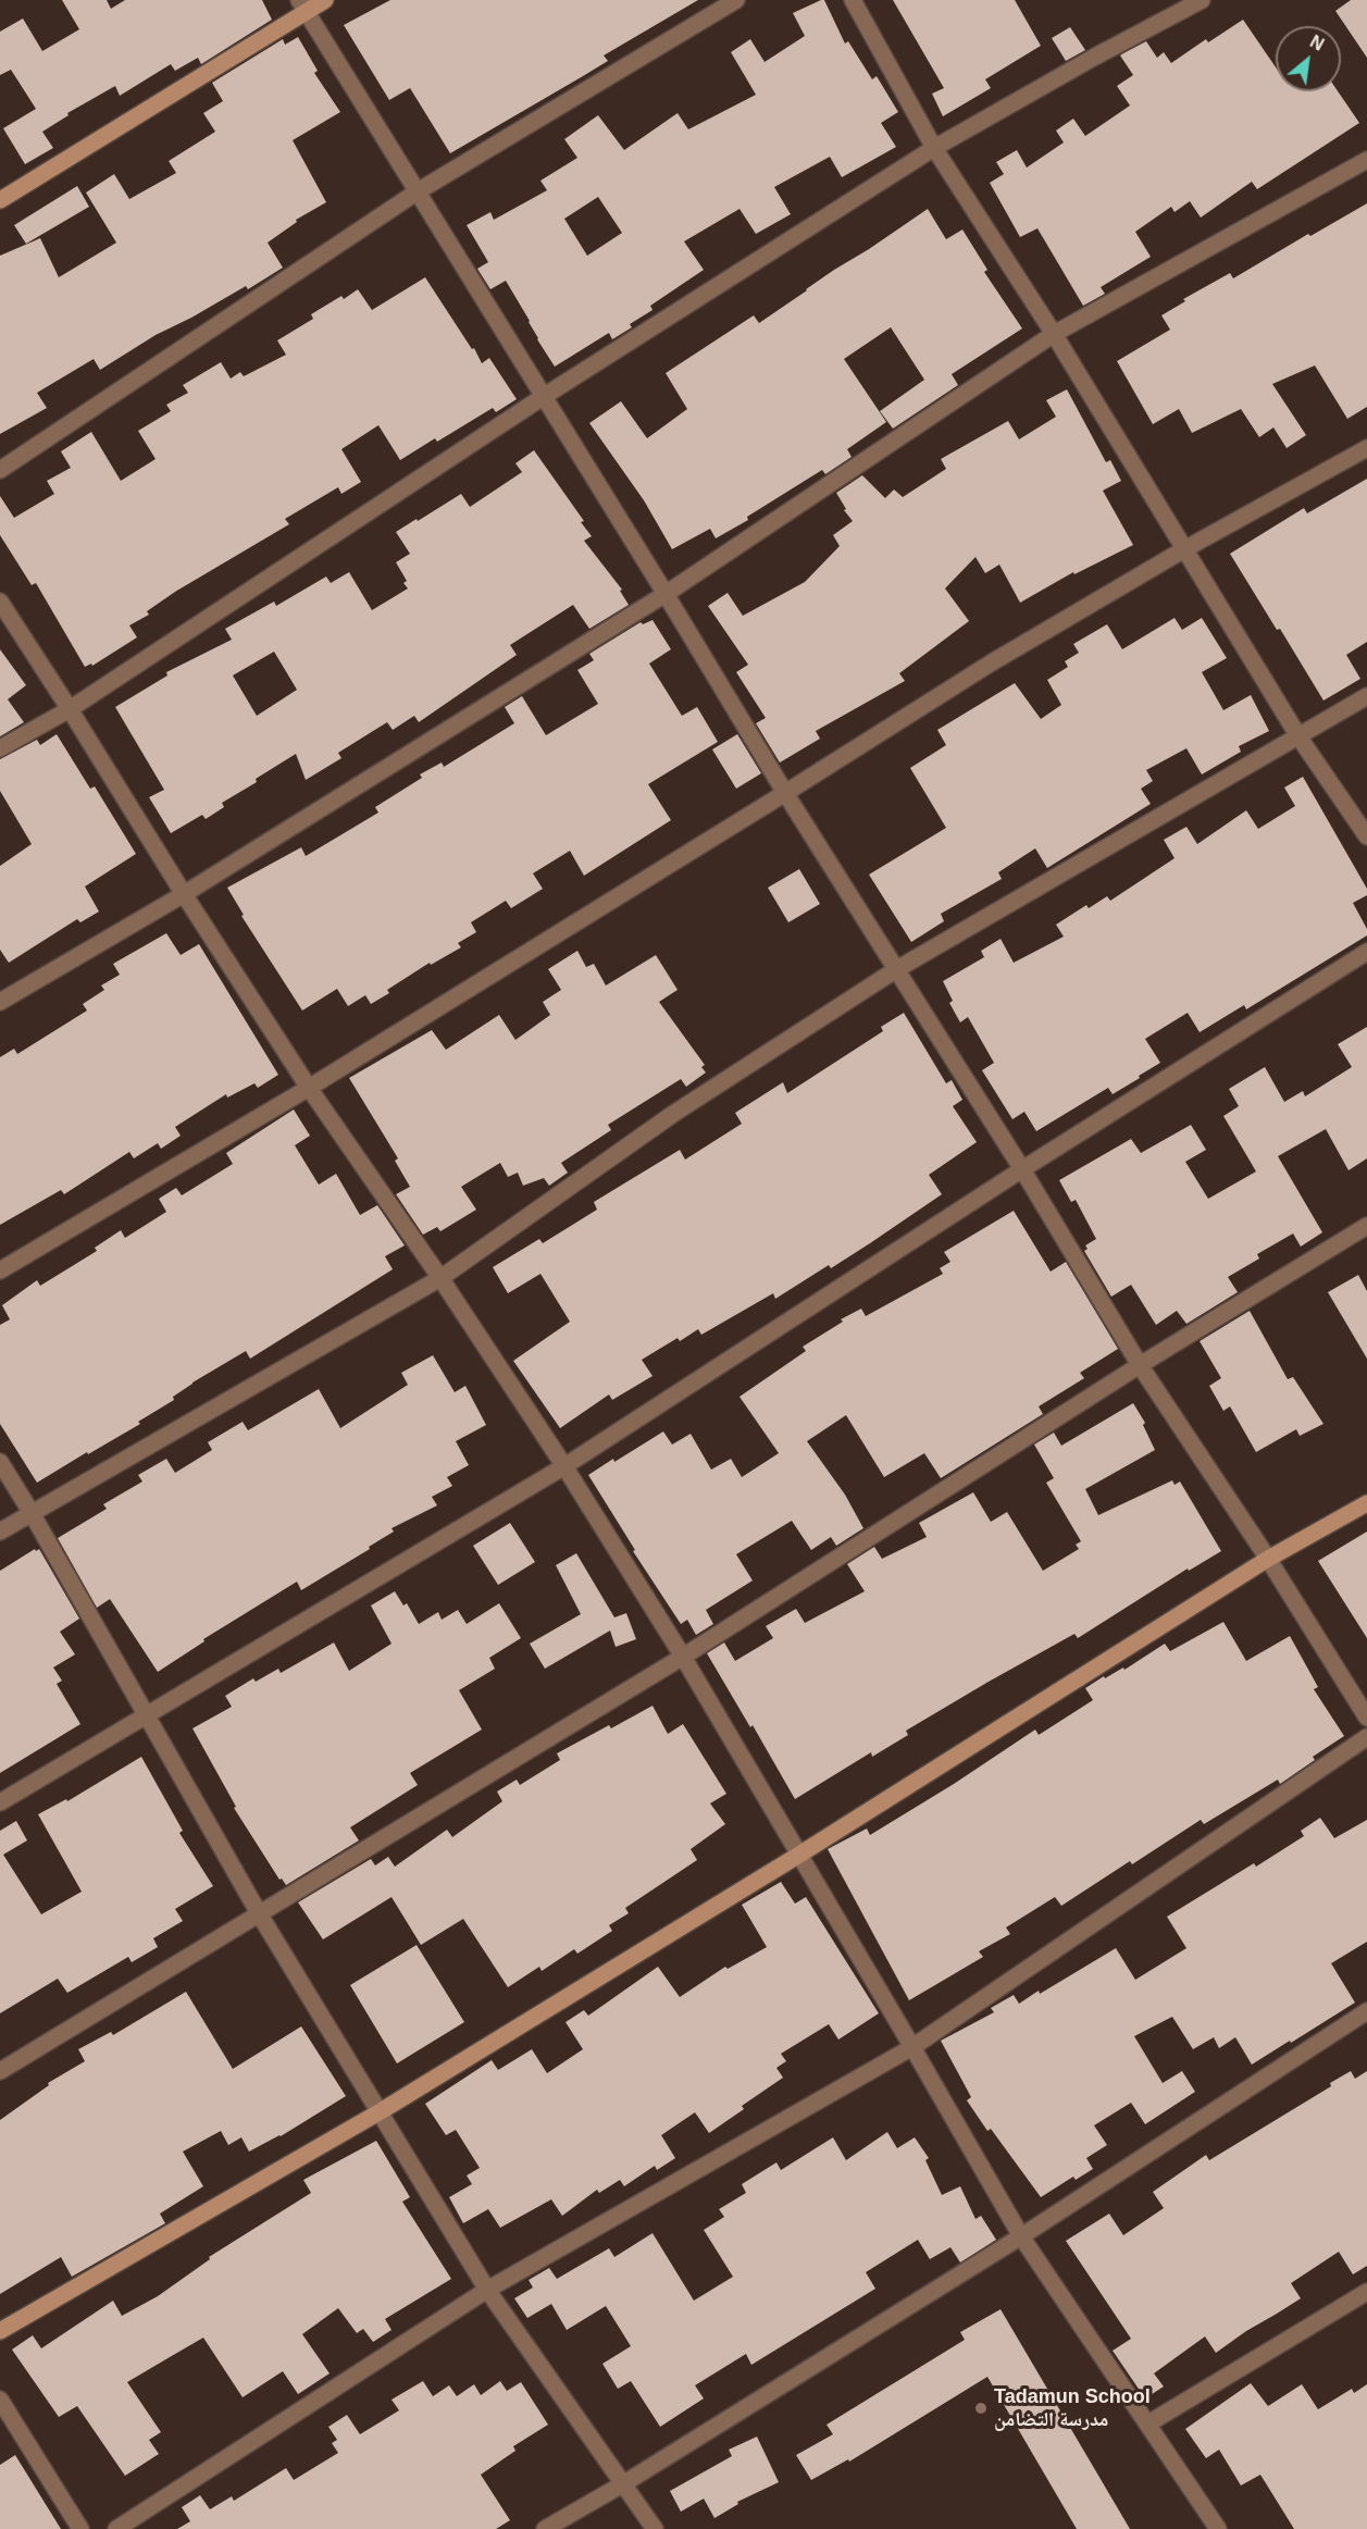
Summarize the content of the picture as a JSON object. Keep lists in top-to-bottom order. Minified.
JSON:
{"places":["Tadamun School مدرسة التضامن"],"north":"top right"}
